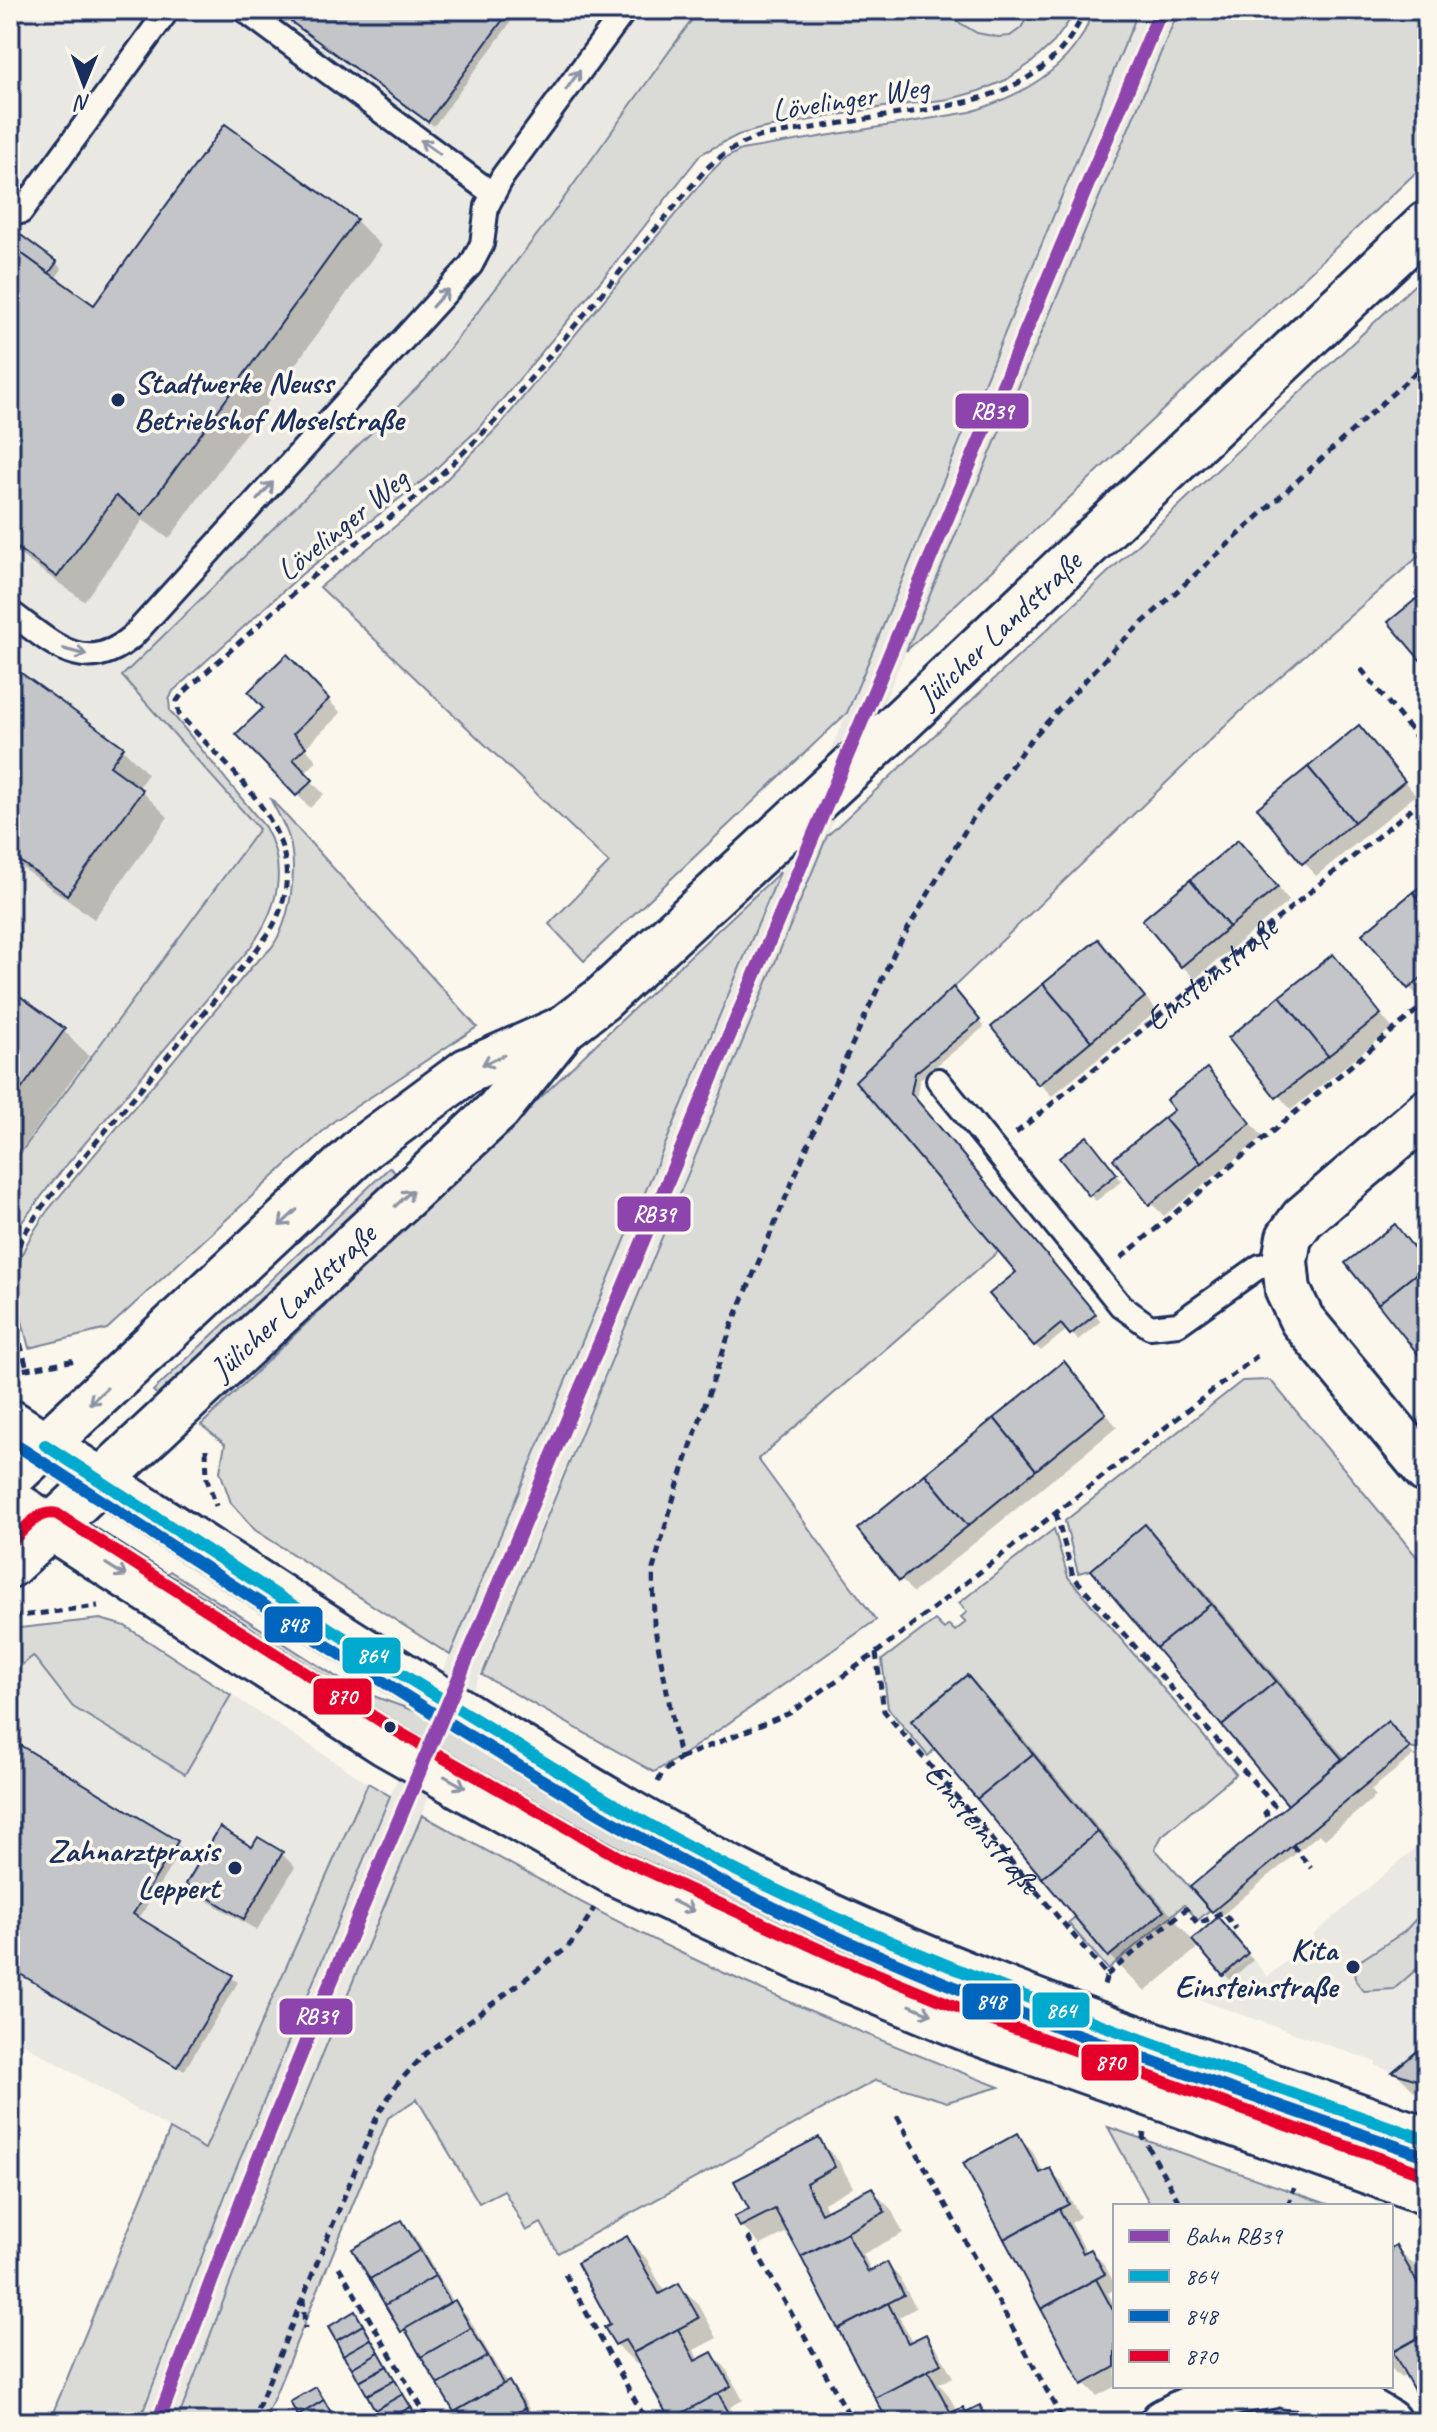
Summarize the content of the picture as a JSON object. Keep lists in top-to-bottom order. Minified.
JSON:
{"streets":{"main road":["Jülicher Landstraße"],"path":["Lövelinger Weg","Einsteinstraße"]},"places":["Stadtwerke Neuss Betriebshof Moselstraße","Zahnarztpraxis Leppert","Kita Einsteinstraße"],"lines":["rail line RB39","transit line 848","transit line 864","transit line 870"],"legend":["Bahn RB39","864","848","870"],"north":"bottom"}
